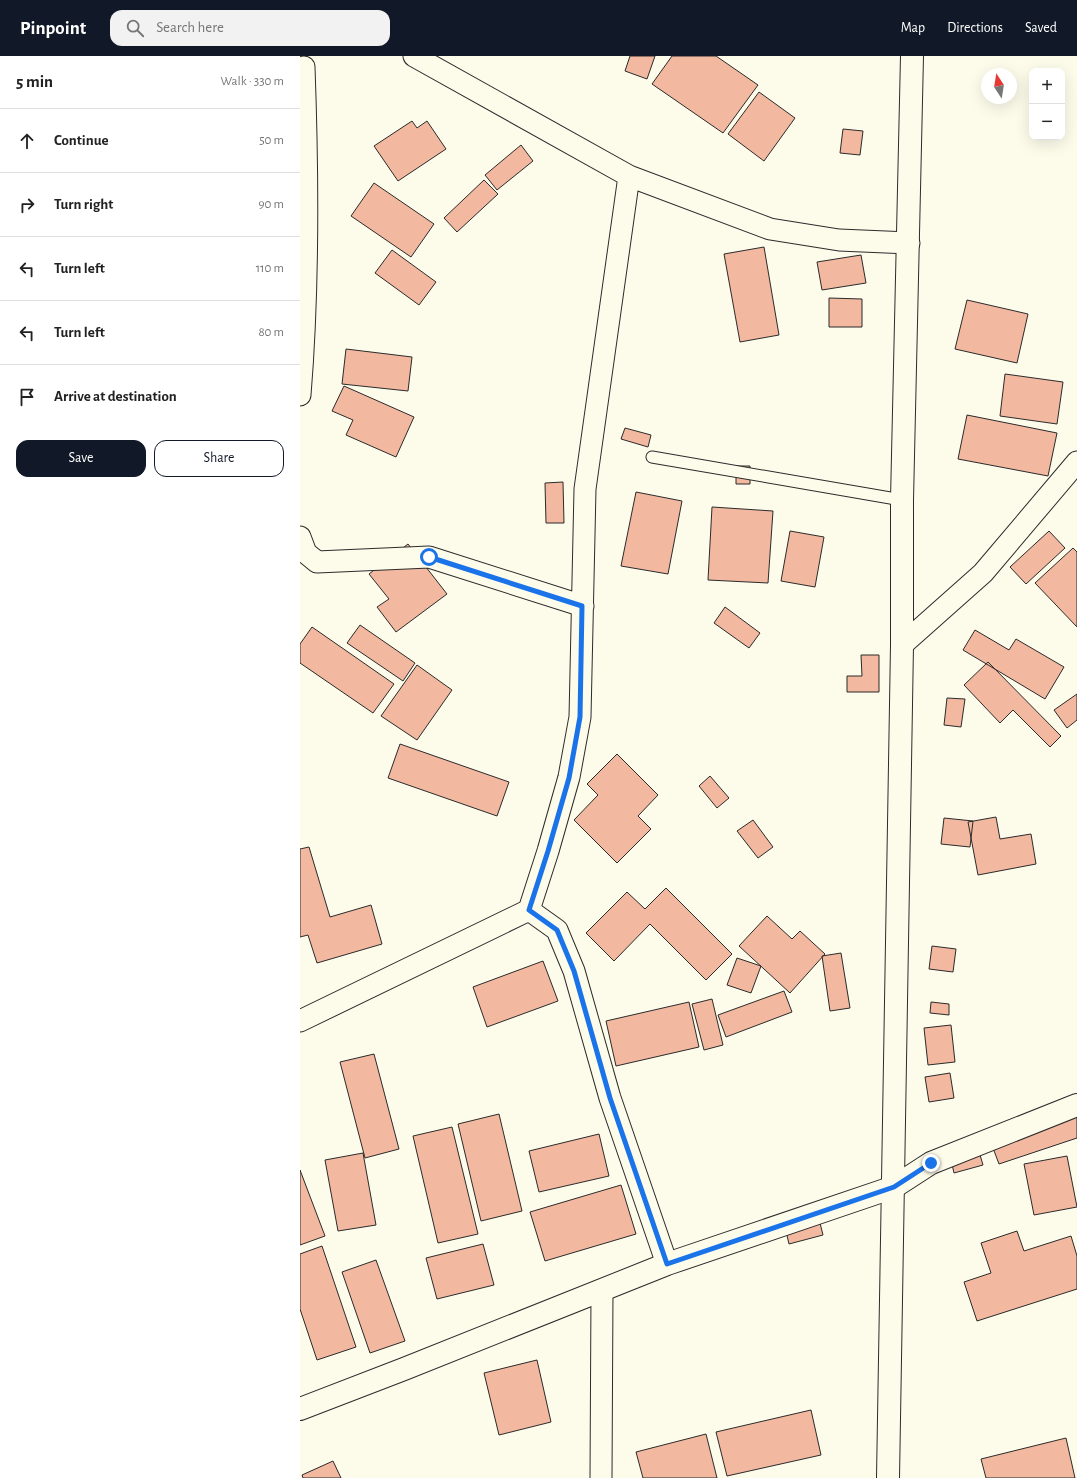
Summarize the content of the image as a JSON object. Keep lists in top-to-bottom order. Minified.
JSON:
{"north":"top","page":{"header":"Pinpoint","search":"Search here","nav":["Map","Directions","Saved"],"heading":["5 min","Walk · 330 m"],"map_buttons":["+","−"],"list":[["Continue","50 m"],["Turn right","90 m"],["Turn left","110 m"],["Turn left","80 m"],"Arrive at destination"],"buttons":["Save","Share"]}}
